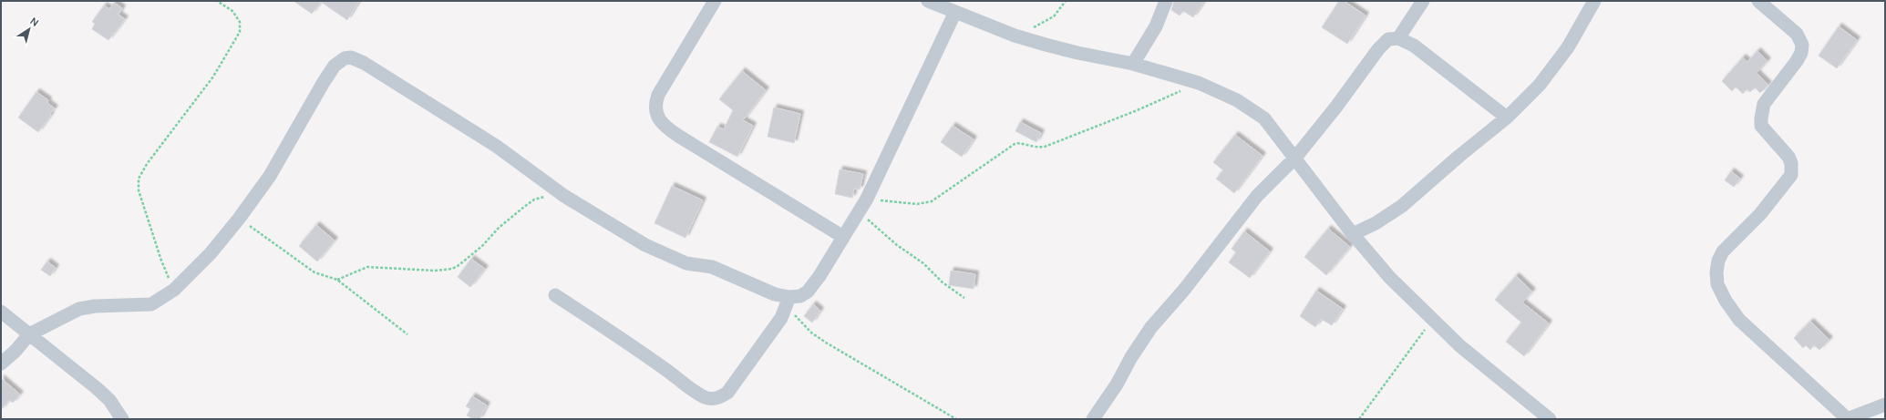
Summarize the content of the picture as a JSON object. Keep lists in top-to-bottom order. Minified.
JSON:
{"north":"top right"}
